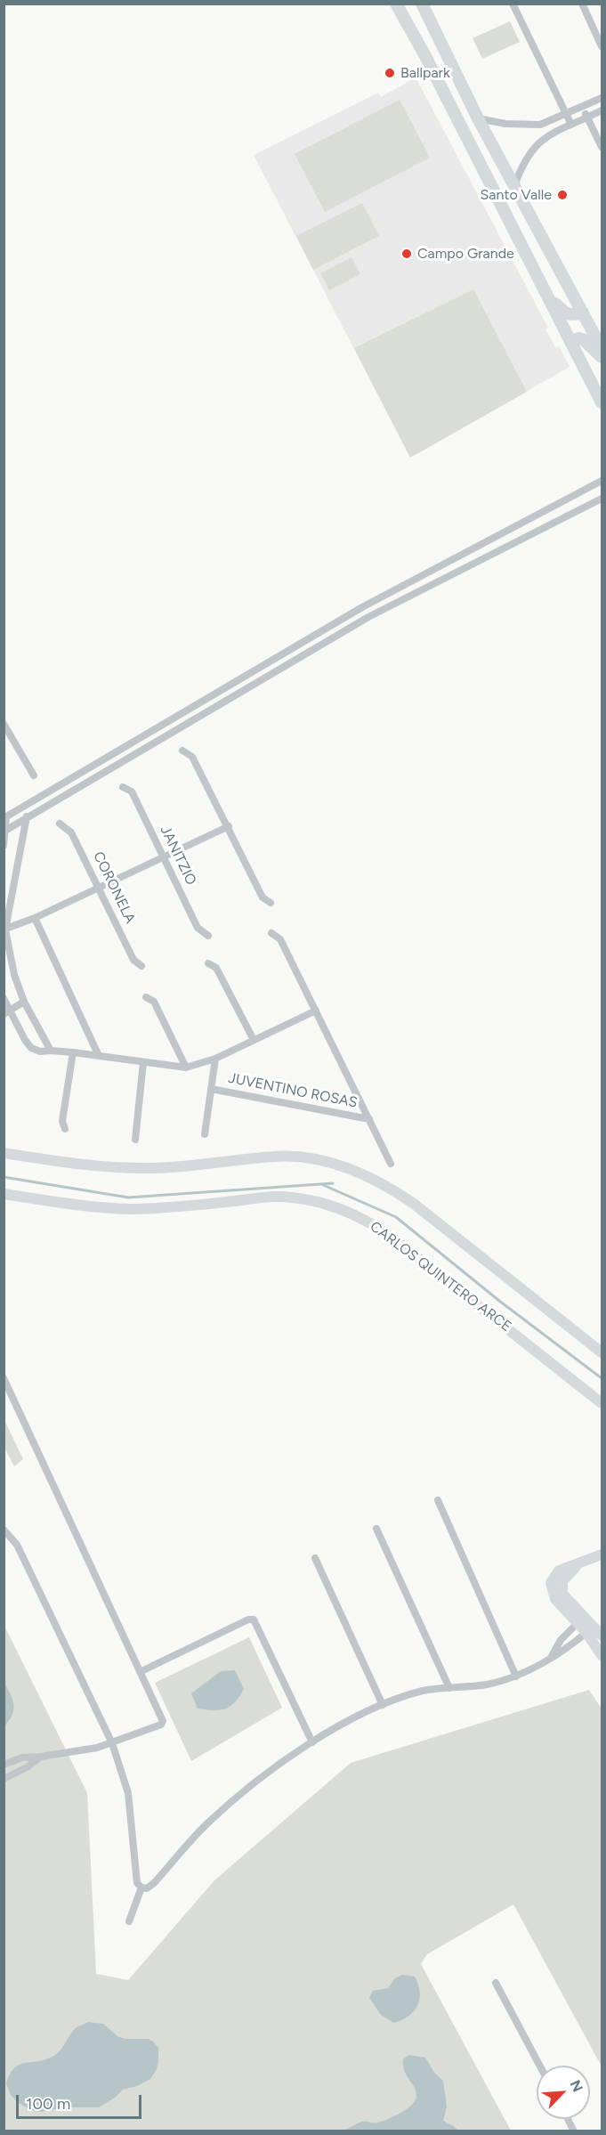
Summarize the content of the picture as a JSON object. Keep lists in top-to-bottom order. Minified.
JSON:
{"streets":{"main road":["CARLOS QUINTERO ARCE"],"street":["JANITZIO","CORONELA","JUVENTINO ROSAS"]},"places":["Ballpark","Santo Valle","Campo Grande"],"scale_bar":"100 m","north":"top right"}
